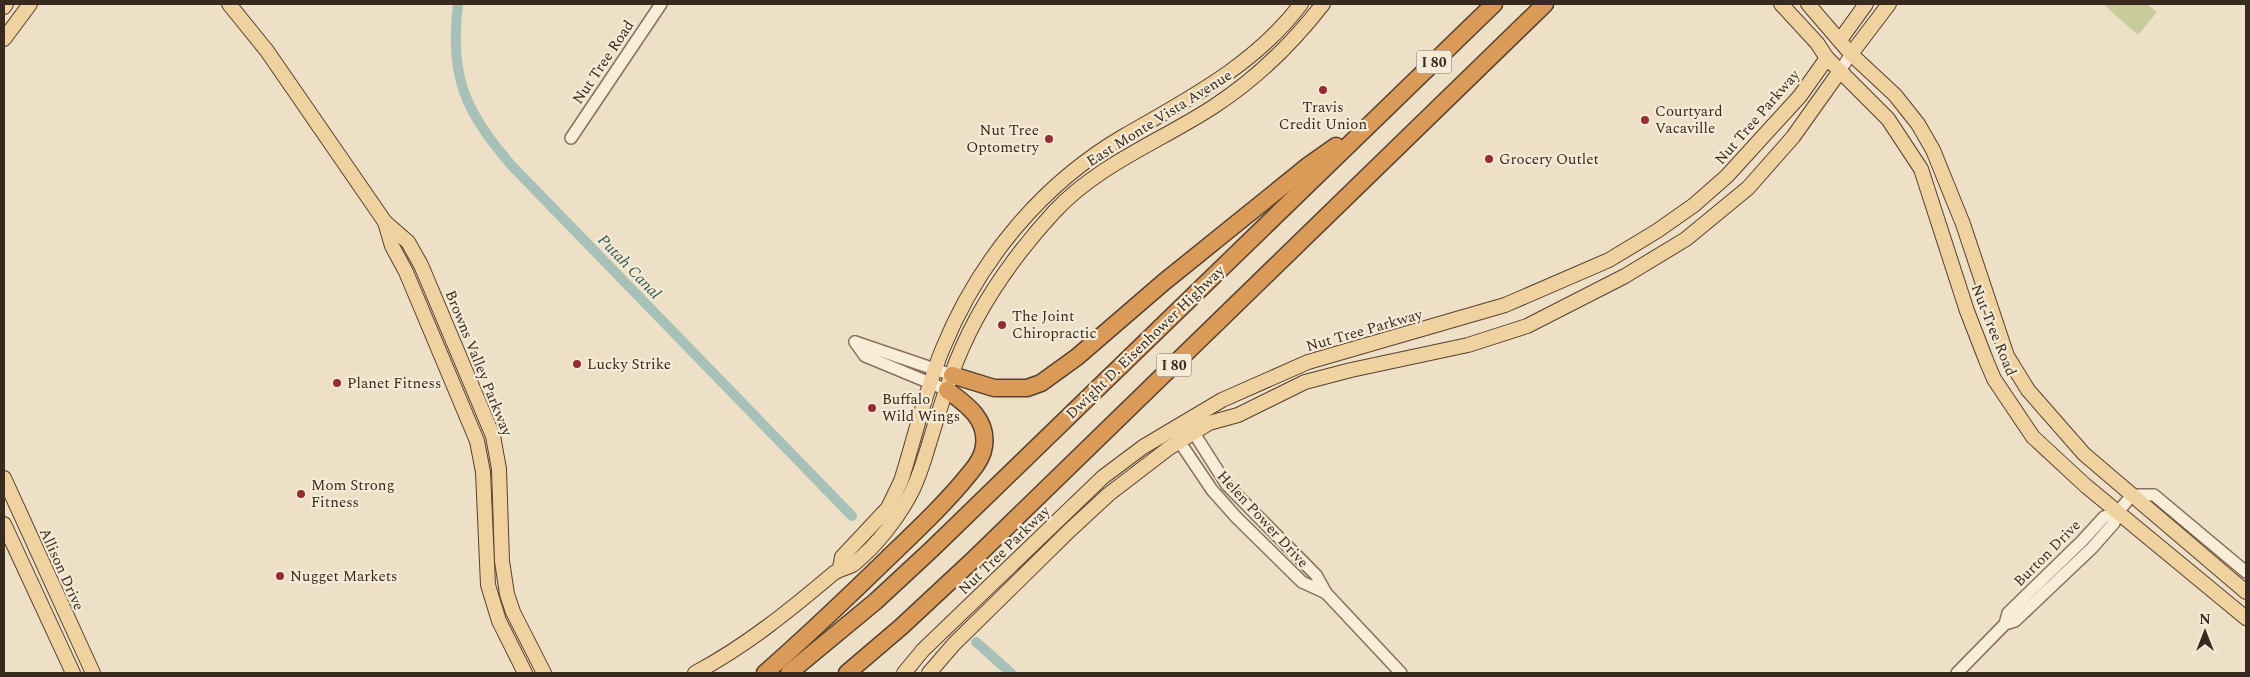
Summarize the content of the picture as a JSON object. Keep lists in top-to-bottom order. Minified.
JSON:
{"streets":{"highway":["I 80","Dwight D. Eisenhower Highway"],"main road":["Nut Tree Road","Nut Tree Parkway","East Monte Vista Avenue","Browns Valley Parkway","Allison Drive"],"street":["Helen Power Drive","Burton Drive"]},"crossings":[["Nut Tree Road","Nut Tree Parkway"],["Nut Tree Road","Burton Drive"],["Nut Tree Parkway","Helen Power Drive"]],"water":["Putah Canal"],"places":["Travis Credit Union","Courtyard Vacaville","Nut Tree Optometry","Grocery Outlet","The Joint Chiropractic","Lucky Strike","Planet Fitness","Buffalo Wild Wings","Mom Strong Fitness","Nugget Markets"],"north":"top"}
